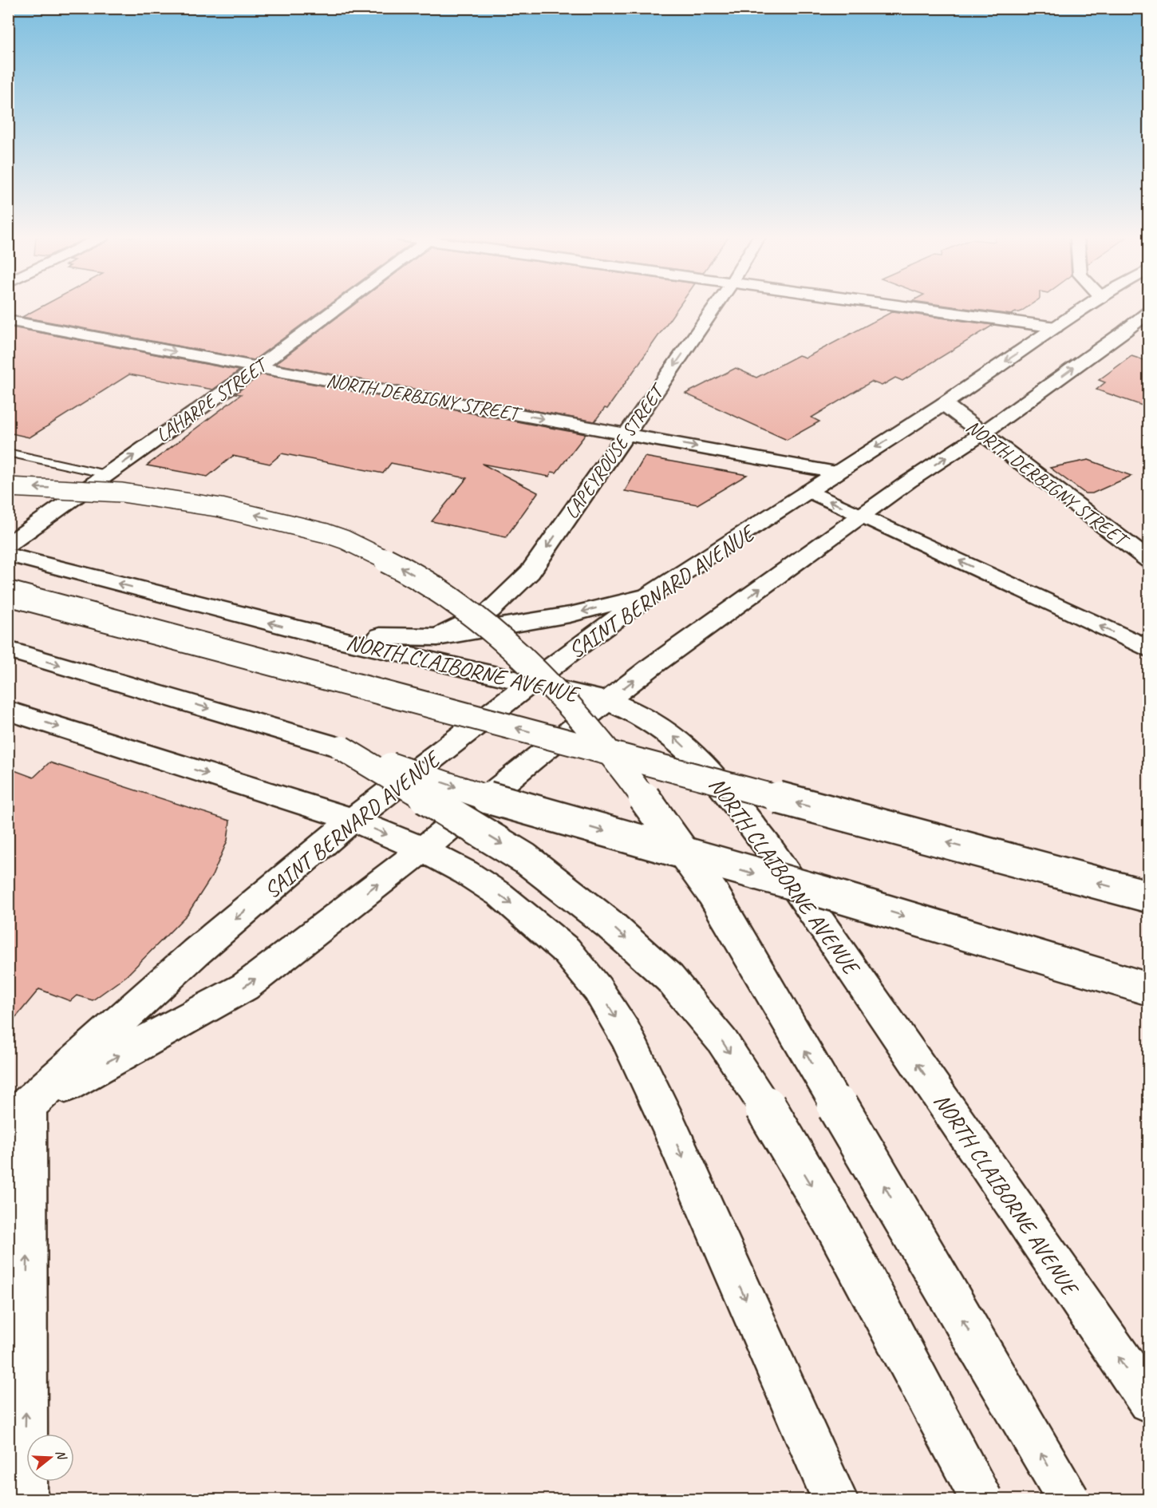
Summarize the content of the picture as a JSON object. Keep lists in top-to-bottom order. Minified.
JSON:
{"streets":{"main road":["NORTH DERBIGNY STREET","LAHARPE STREET","LAPEYROUSE STREET","SAINT BERNARD AVENUE","NORTH CLAIBORNE AVENUE"]},"crossings":[["NORTH DERBIGNY STREET","LAHARPE STREET"],["NORTH DERBIGNY STREET","LAPEYROUSE STREET"],["NORTH DERBIGNY STREET","SAINT BERNARD AVENUE"],["SAINT BERNARD AVENUE","NORTH CLAIBORNE AVENUE"]],"one_way":["LAHARPE STREET"],"north":"right"}
